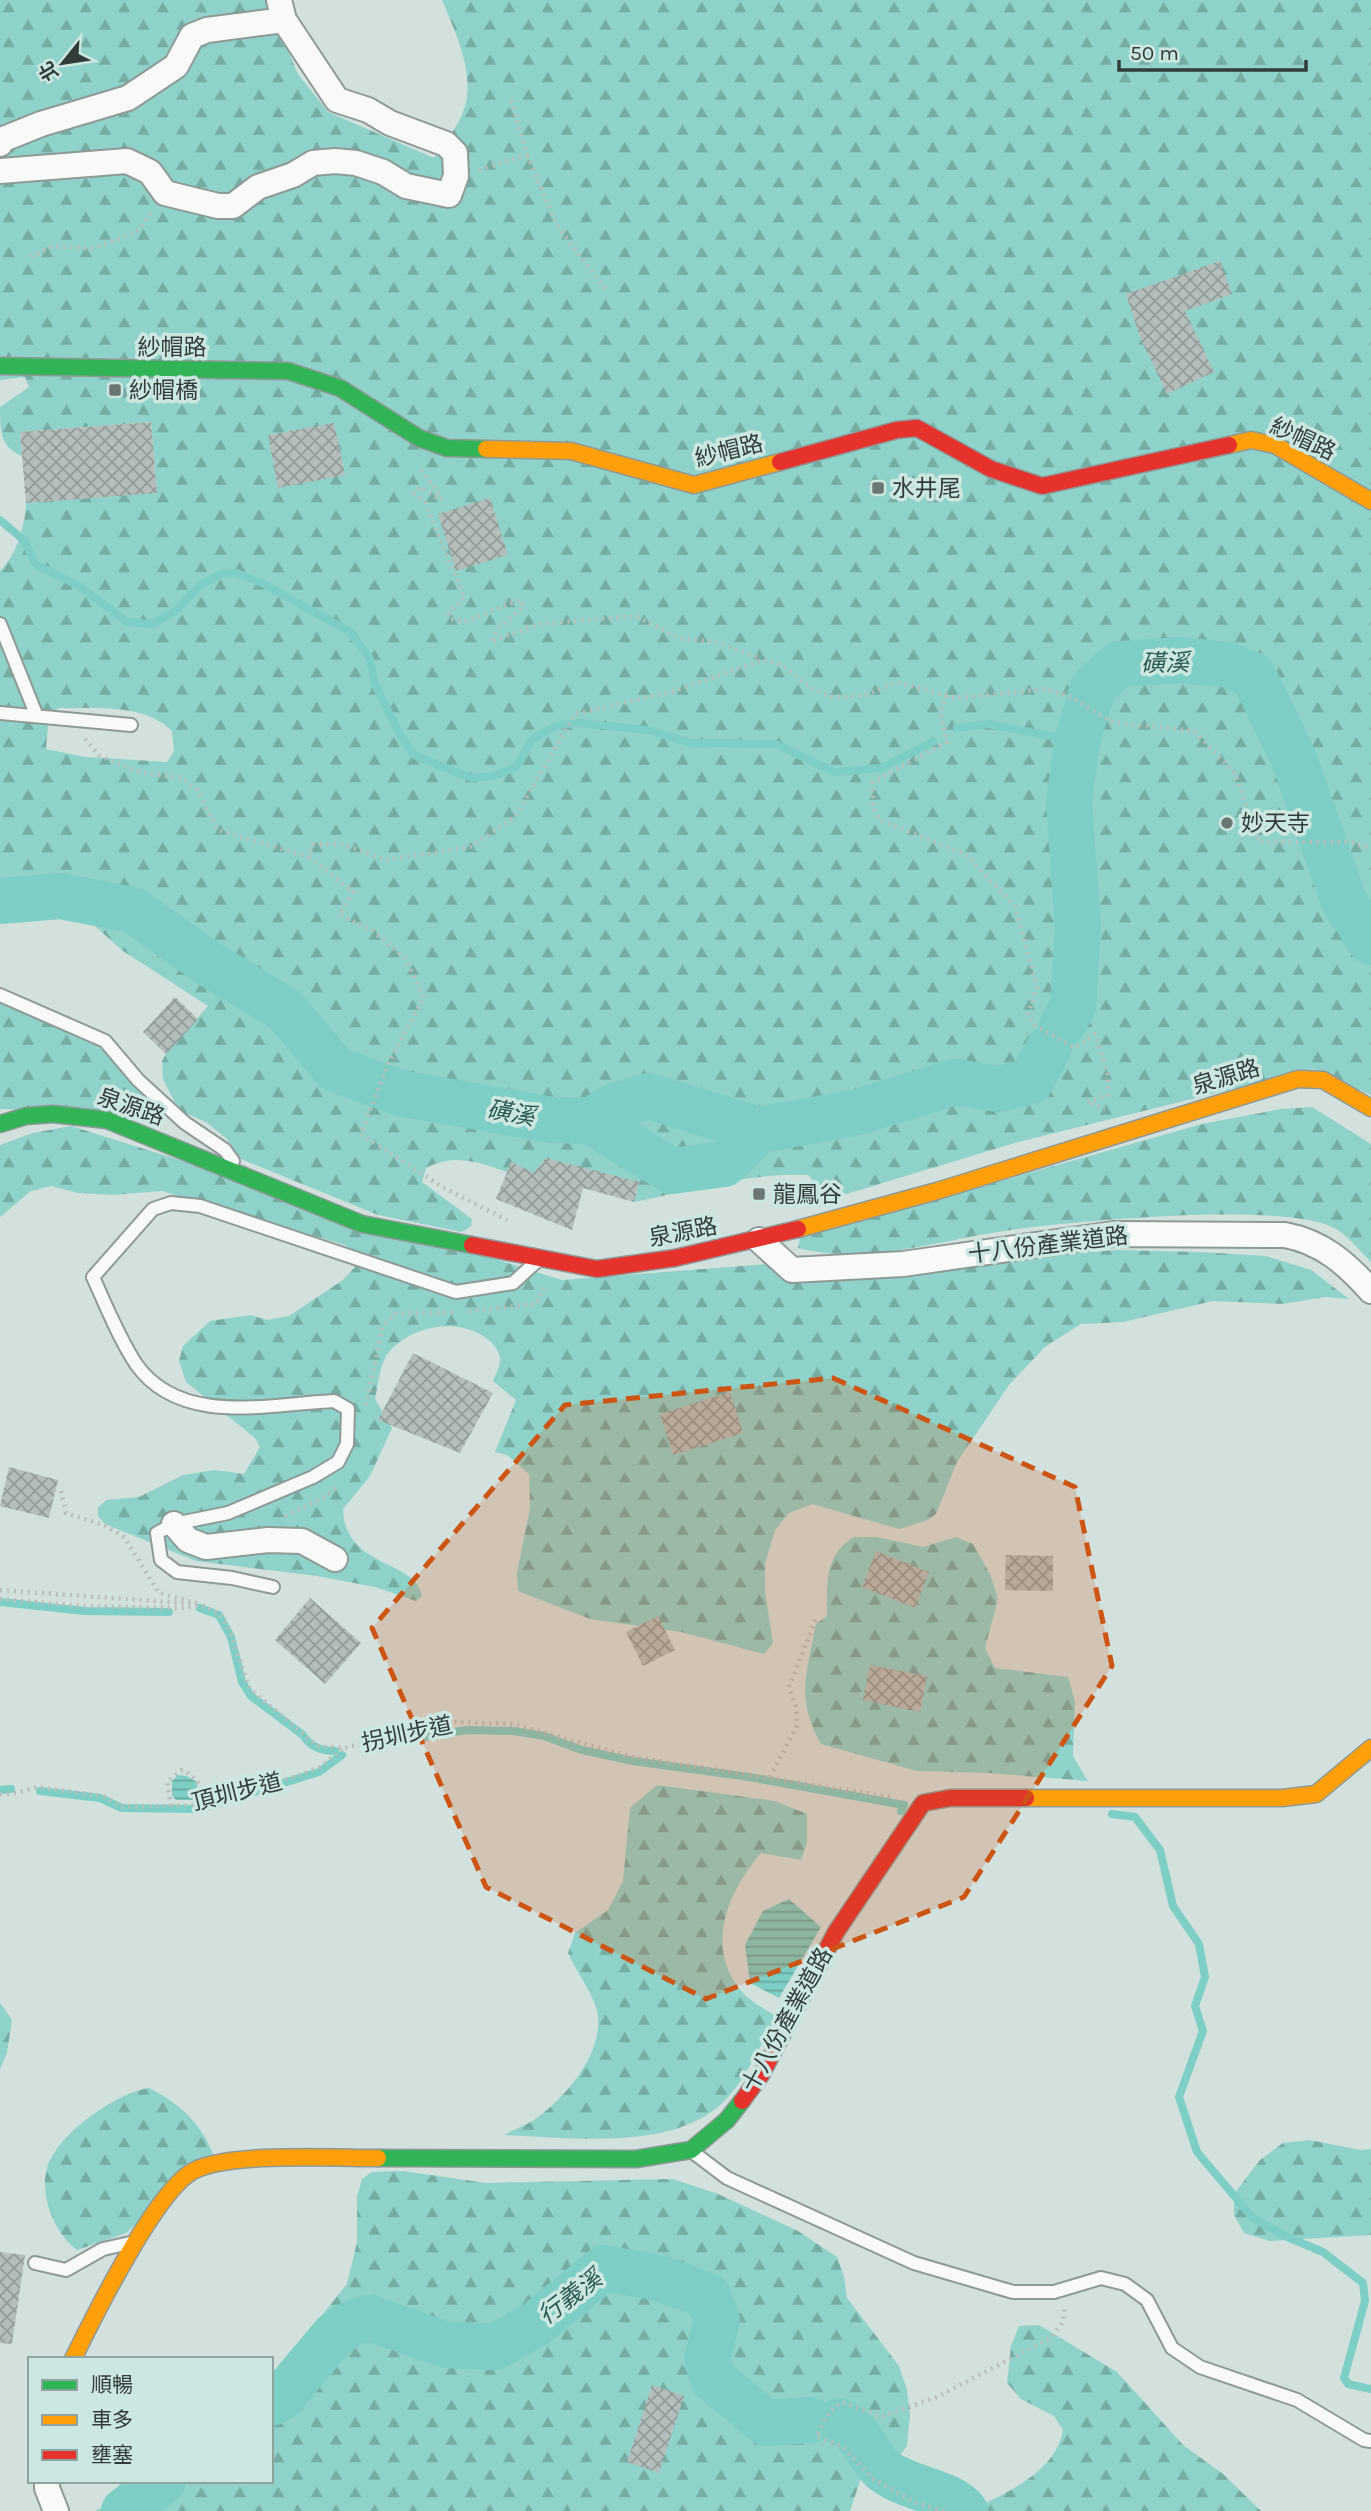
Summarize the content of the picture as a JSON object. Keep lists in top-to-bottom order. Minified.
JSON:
{"streets":{"street":["紗帽路","泉源路","十八份產業道路"],"path":["拐圳步道","頂圳步道"]},"crossings":[["泉源路","十八份產業道路"],["十八份產業道路","拐圳步道"],["拐圳步道","頂圳步道"]],"water":["磺溪","行義溪"],"places":{"transit":["紗帽橋","水井尾","龍鳳谷"],"other":["妙天寺"]},"legend":["順暢","車多","壅塞"],"scale_bar":"50 m","north":"bottom left"}
